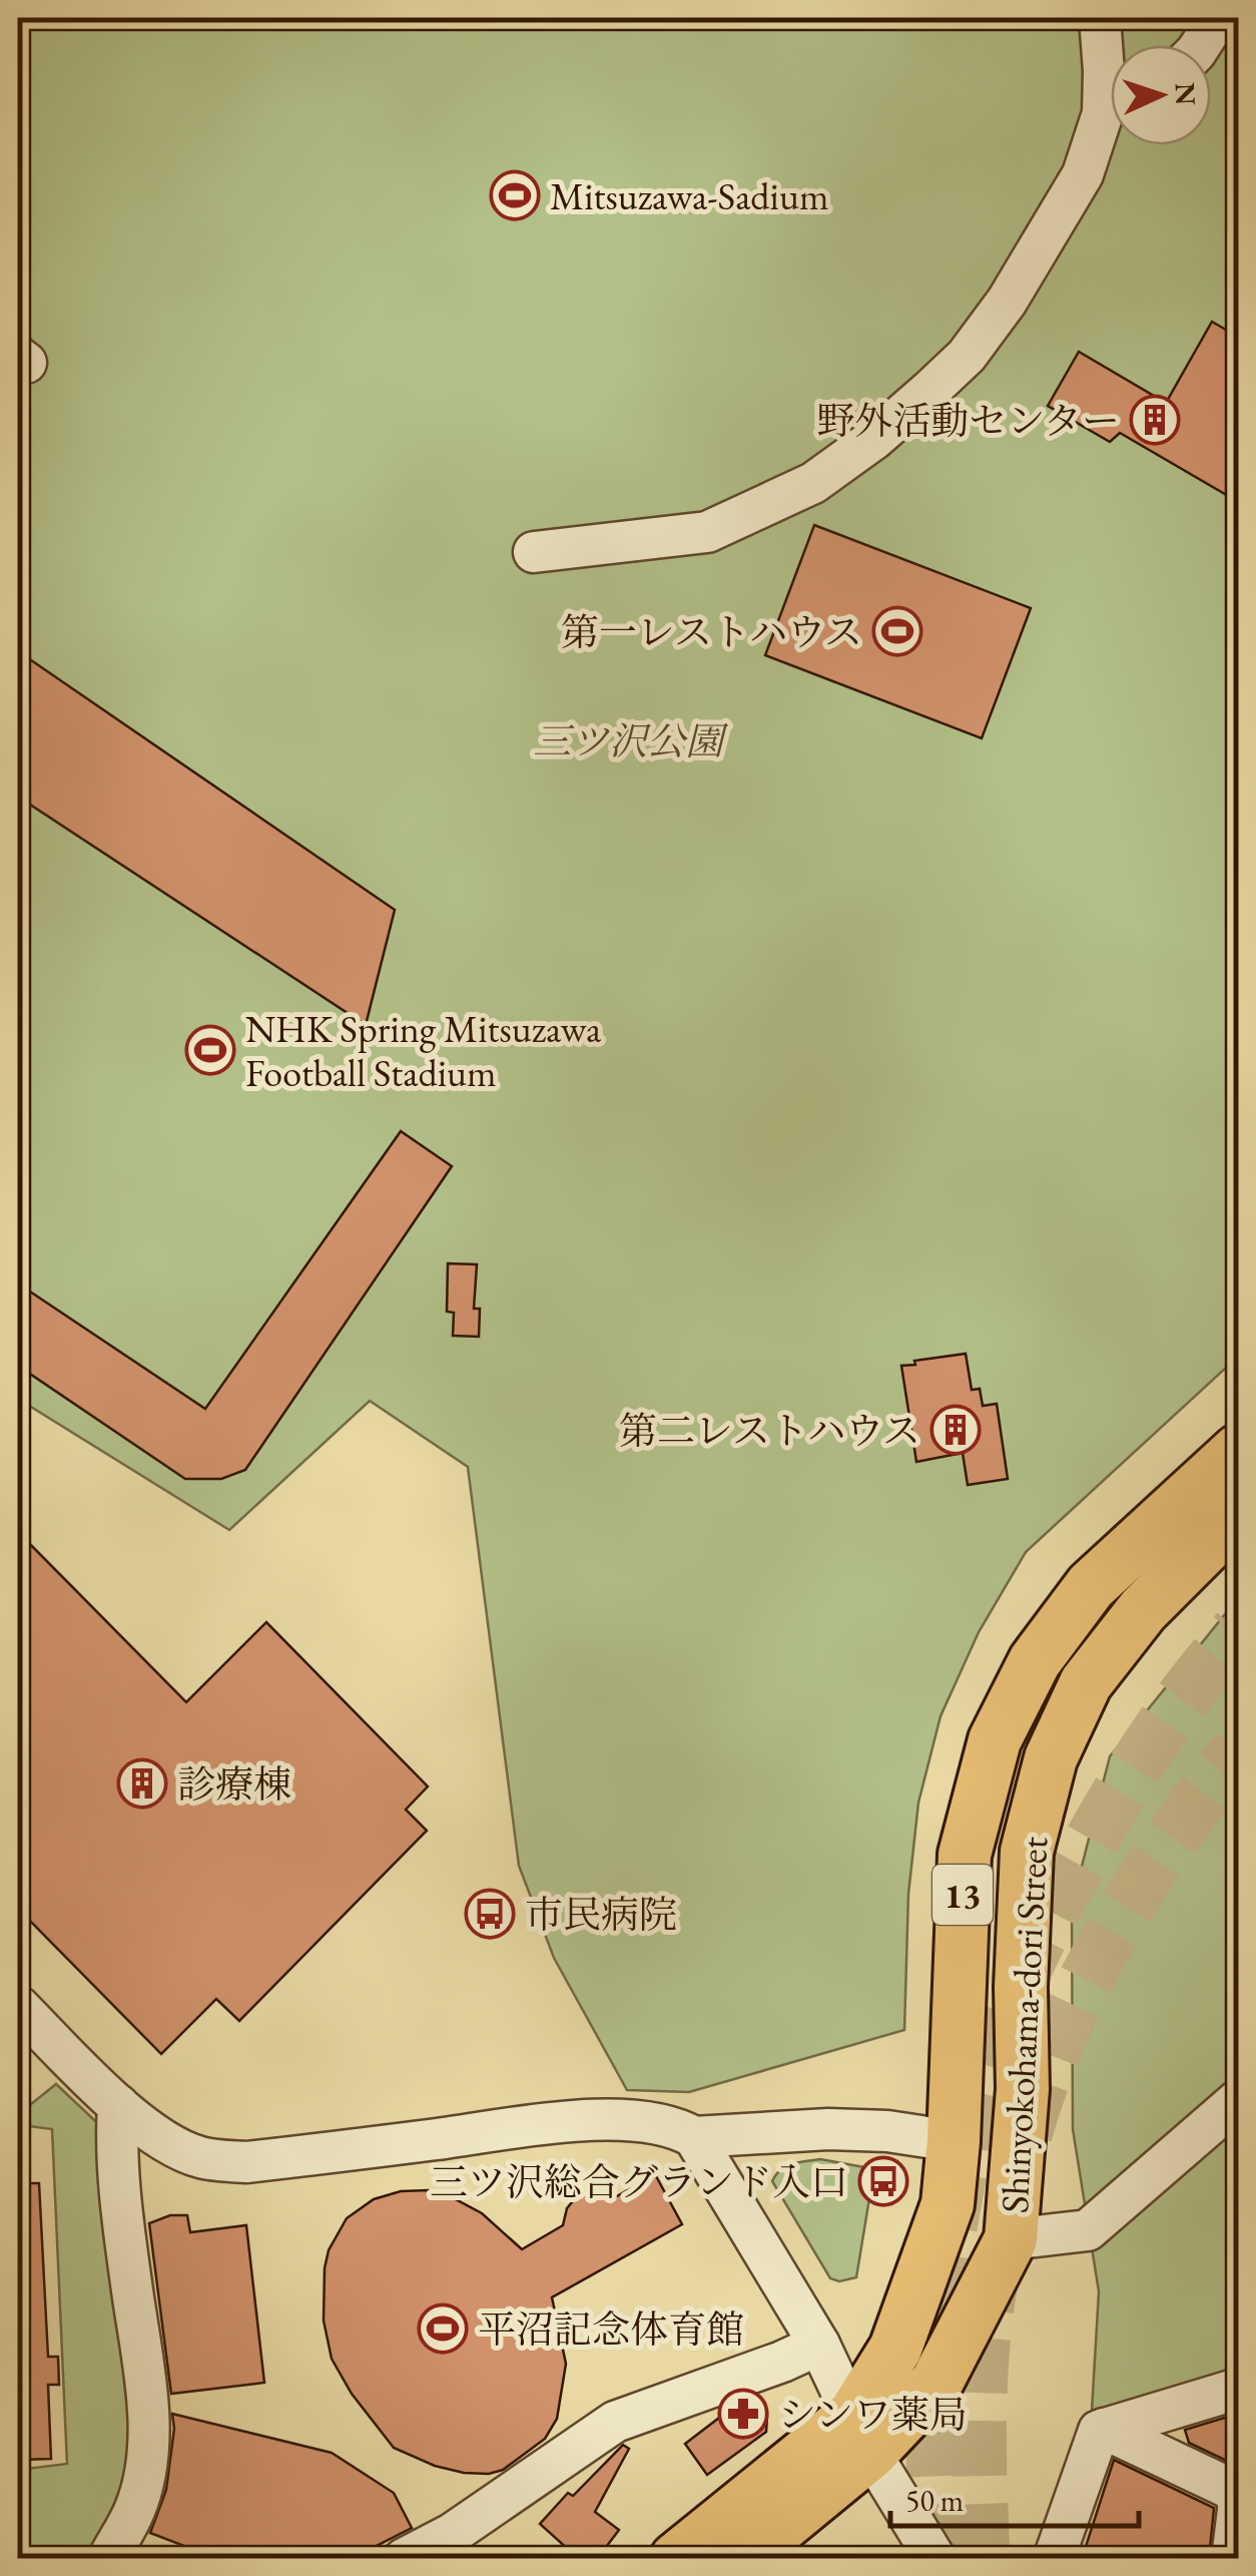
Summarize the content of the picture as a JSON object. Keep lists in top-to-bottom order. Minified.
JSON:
{"streets":{"main road":["13","Shinyokohama-dori Street"]},"parks":["三ツ沢公園"],"places":{"sports":["Mitsuzawa-Sadium","第一レストハウス","NHK Spring Mitsuzawa Football Stadium","平沼記念体育館"],"building":["野外活動センター","第二レストハウス","診療棟"],"bus stop":["市民病院","三ツ沢総合グランド入口"],"pharmacy":["シンワ薬局"]},"scale_bar":"50 m","north":"right"}
